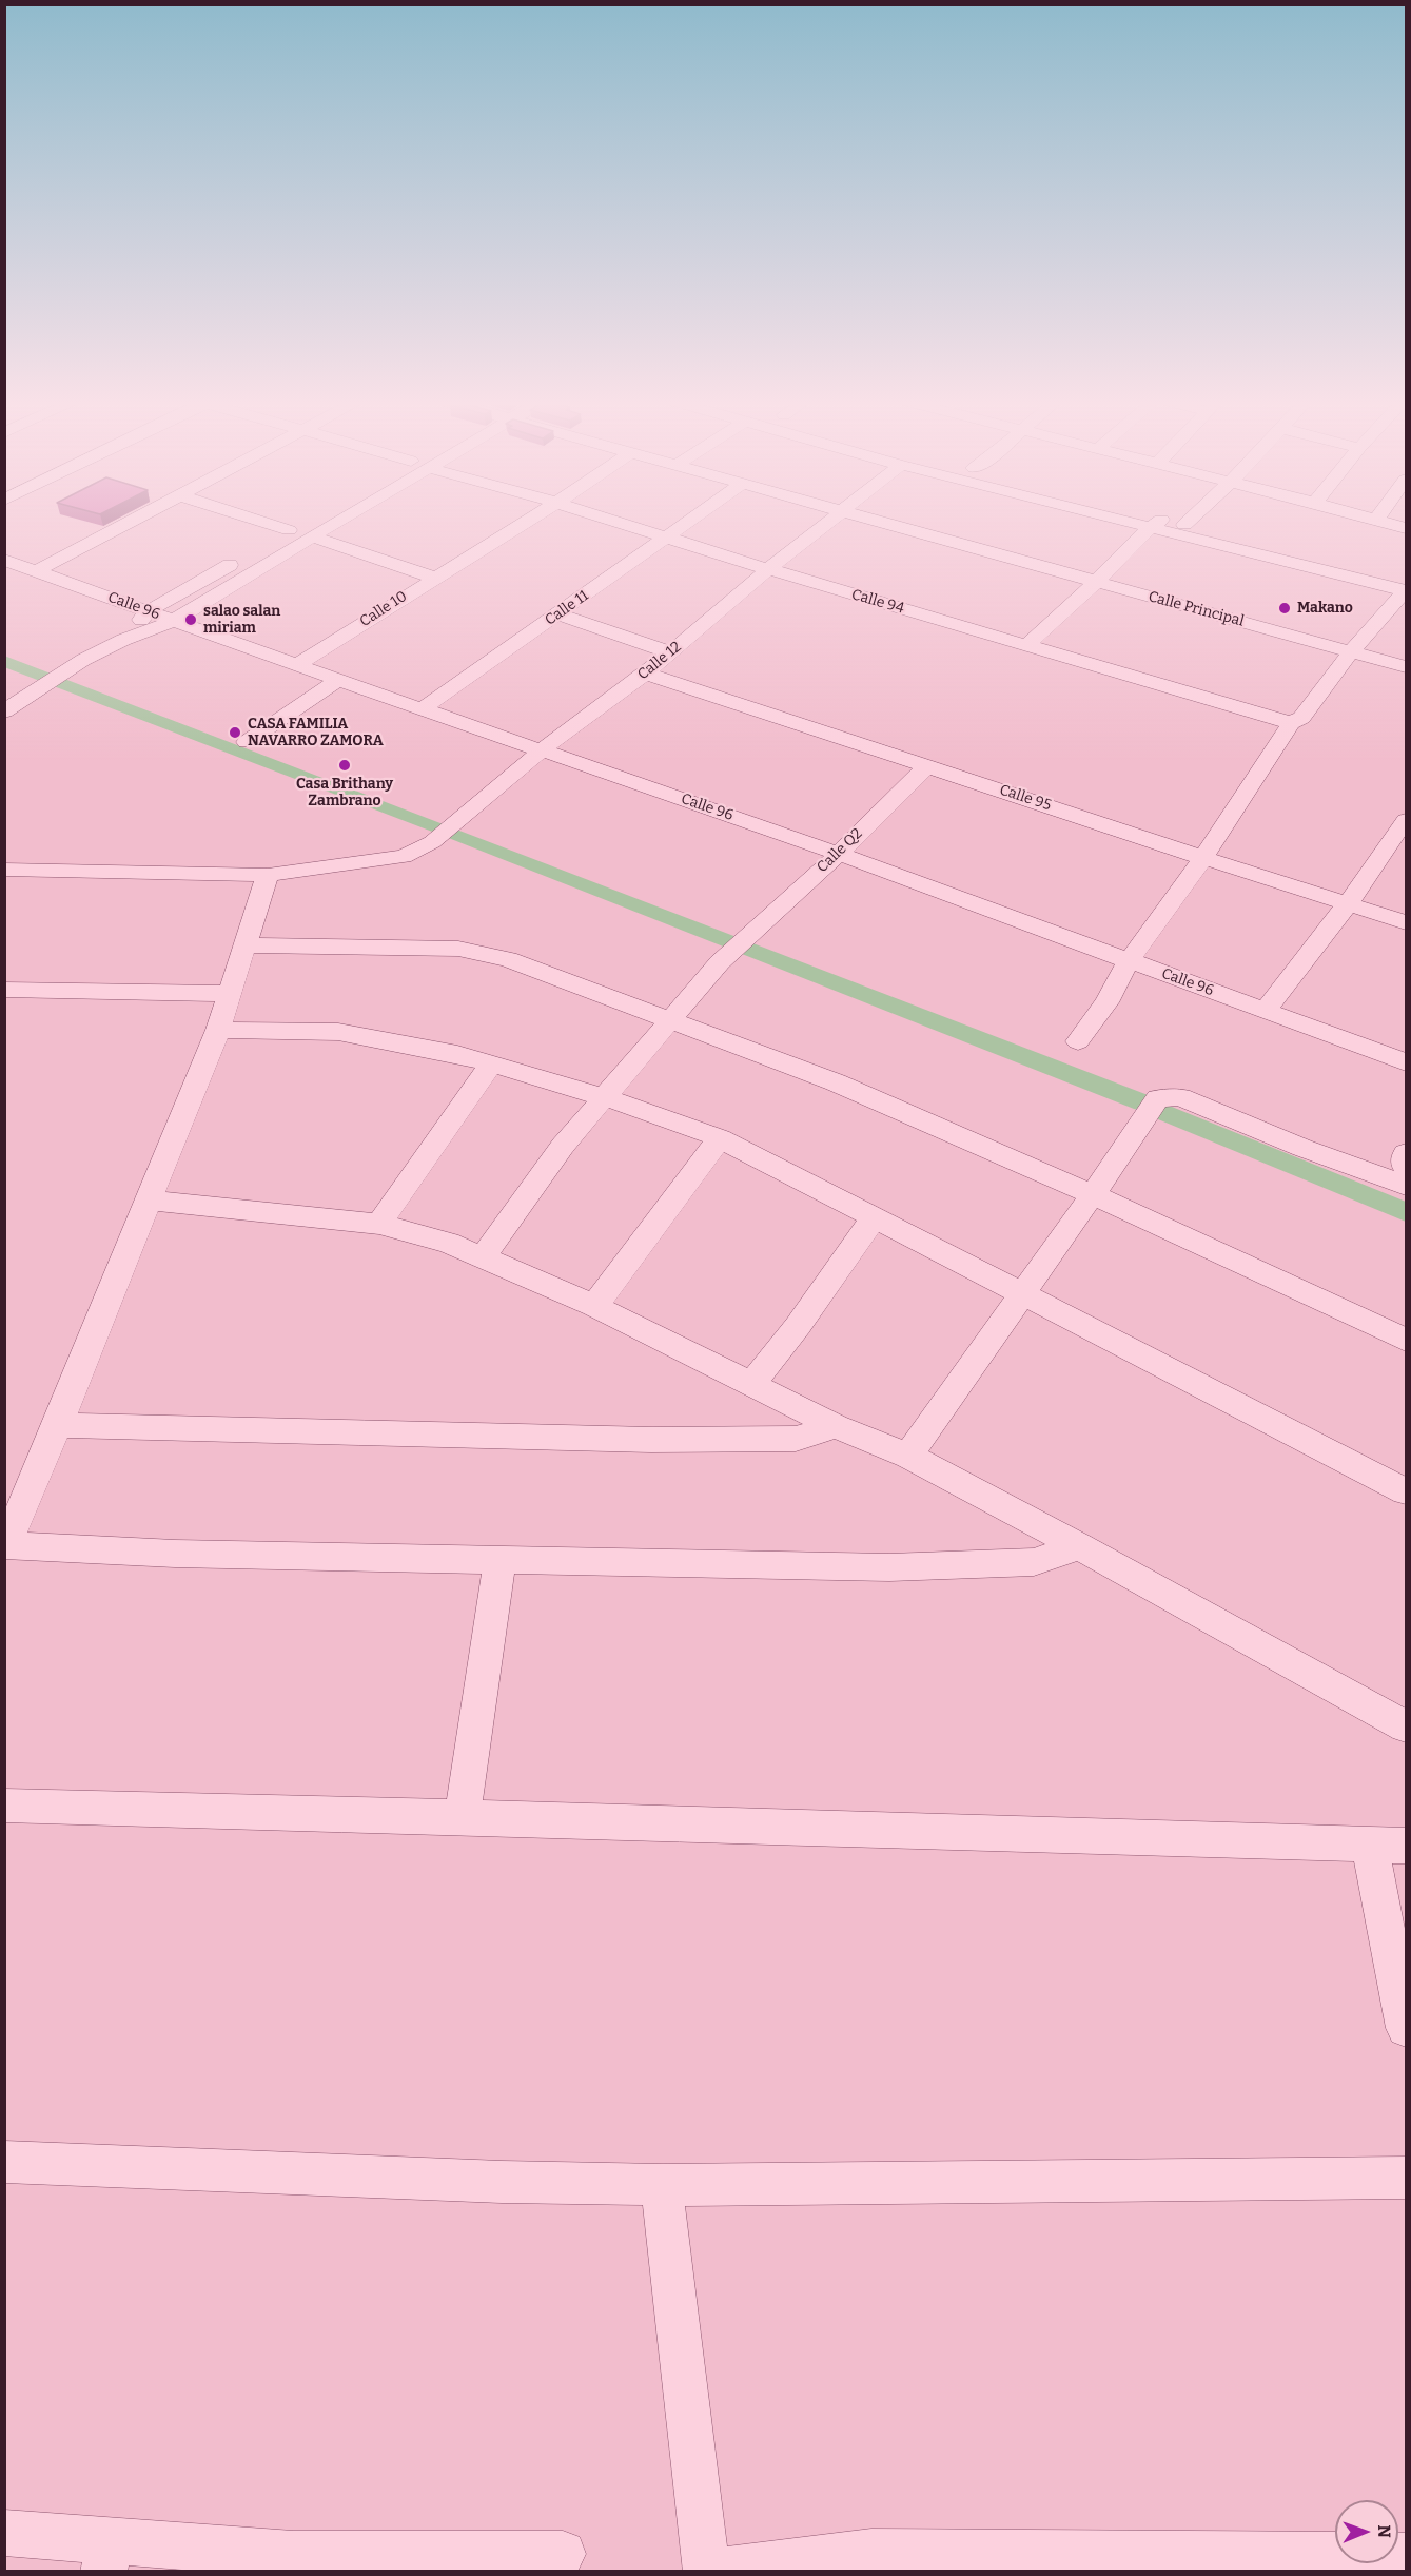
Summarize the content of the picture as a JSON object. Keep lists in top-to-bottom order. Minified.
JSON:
{"streets":{"street":["Calle 94","Calle 96","Calle 11","Calle 10","Calle Principal","Calle 12","Calle 95","Calle Q2"]},"crossings":[["Calle 94","Calle 11"],["Calle 94","Calle 12"],["Calle 96","Calle 11"],["Calle 96","Calle 10"],["Calle 96","Calle 12"],["Calle 96","Calle Q2"],["Calle 12","Calle 95"],["Calle 95","Calle Q2"]],"places":["Makano","salao salan miriam","CASA FAMILIA NAVARRO ZAMORA","Casa Brithany Zambrano"],"north":"right"}
